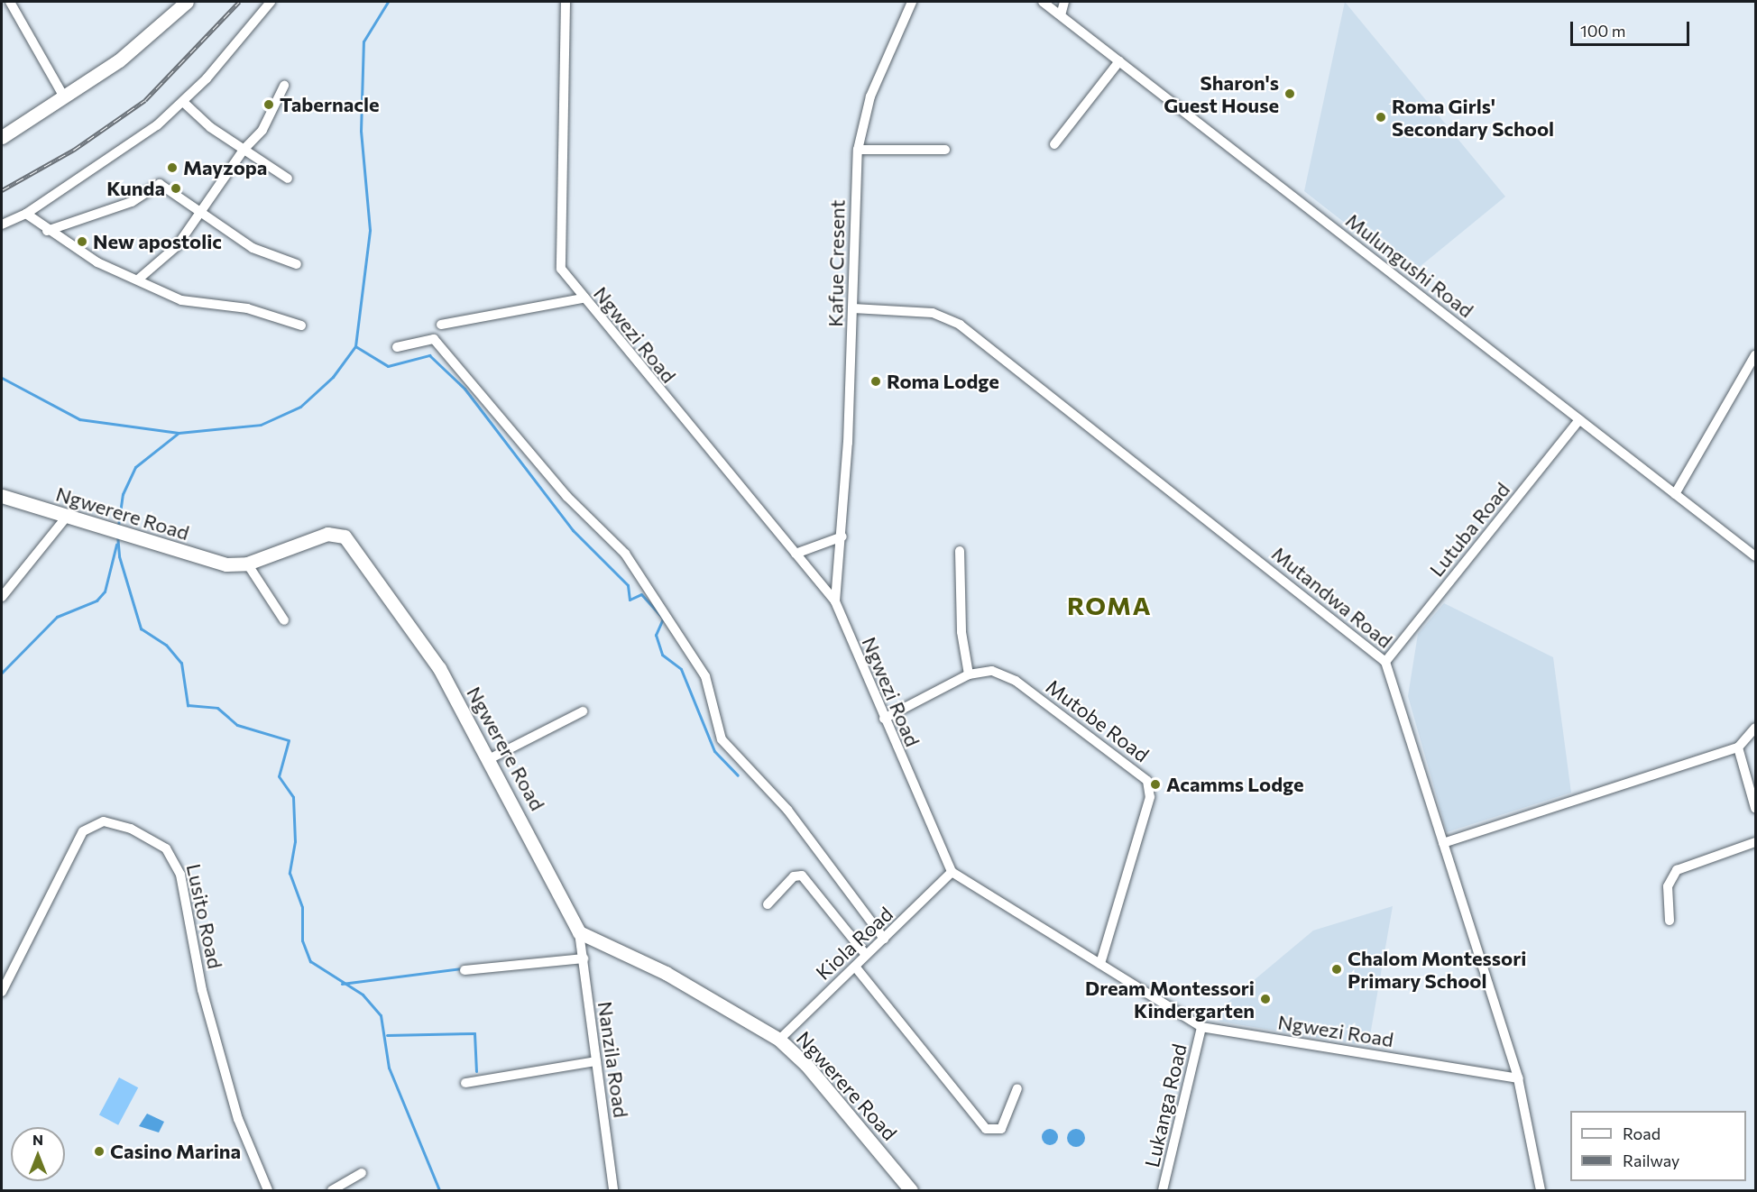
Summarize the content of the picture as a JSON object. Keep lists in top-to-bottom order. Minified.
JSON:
{"streets":{"street":["Kafue Cresent","Mulungushi Road","Ngwezi Road","Ngwerere Road","Lutuba Road","Mutandwa Road","Mutobe Road","Lusito Road","Kiola Road","Nanzila Road","Lukanga Road"]},"crossings":[["Kafue Cresent","Ngwezi Road"],["Kafue Cresent","Mutandwa Road"],["Mulungushi Road","Lutuba Road"],["Ngwezi Road","Mutandwa Road"],["Ngwezi Road","Mutobe Road"],["Ngwezi Road","Kiola Road"],["Ngwezi Road","Lukanga Road"],["Ngwerere Road","Kiola Road"],["Ngwerere Road","Nanzila Road"],["Lutuba Road","Mutandwa Road"]],"districts":["ROMA"],"places":["Sharon's Guest House","Tabernacle","Roma Girls' Secondary School","Mayzopa","Kunda","New apostolic","Roma Lodge","Acamms Lodge","Chalom Montessori Primary School","Dream Montessori Kindergarten","Casino Marina"],"legend":["Road","Railway"],"scale_bar":"100 m","north":"top"}
